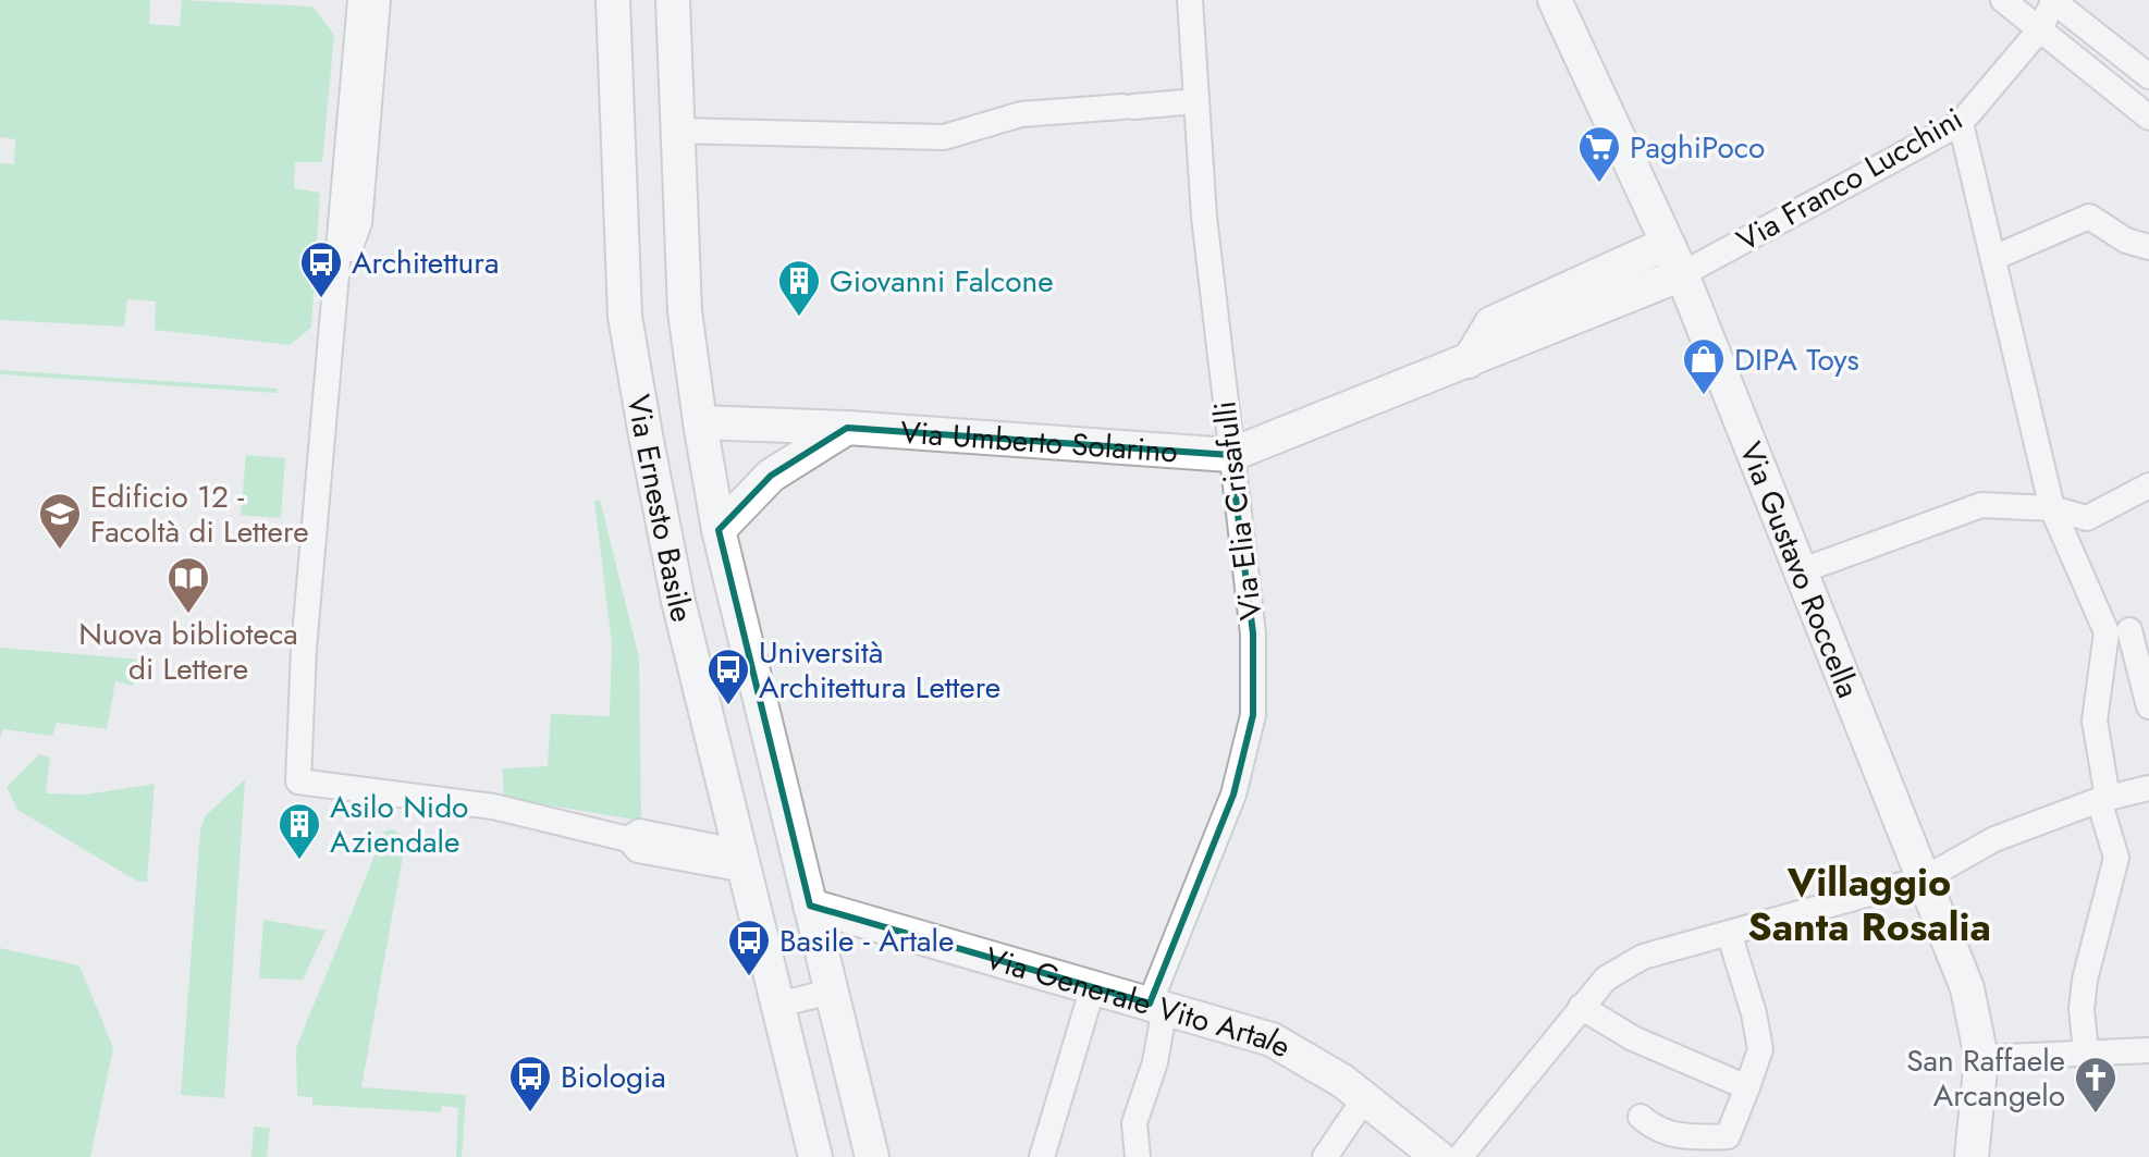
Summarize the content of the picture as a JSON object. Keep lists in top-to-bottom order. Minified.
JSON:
{"streets":{"street":["Via Franco Lucchini","Via Umberto Solarino","Via Ernesto Basile","Via Elia Crisafulli","Via Gustavo Roccella","Via Generale Vito Artale"]},"crossings":[["Via Franco Lucchini","Via Gustavo Roccella"],["Via Umberto Solarino","Via Ernesto Basile"],["Via Umberto Solarino","Via Elia Crisafulli"],["Via Ernesto Basile","Via Generale Vito Artale"],["Via Elia Crisafulli","Via Generale Vito Artale"]],"districts":["Villaggio Santa Rosalia"],"places":{"supermarket":["PaghiPoco"],"bus stop":["Architettura","Università Architettura Lettere","Basile - Artale","Biologia"],"building":["Giovanni Falcone","Asilo Nido Aziendale"],"shop":["DIPA Toys"],"school or university":["Edificio 12 - Facoltà di Lettere"],"library":["Nuova biblioteca di Lettere"],"church":["San Raffaele Arcangelo"]}}
